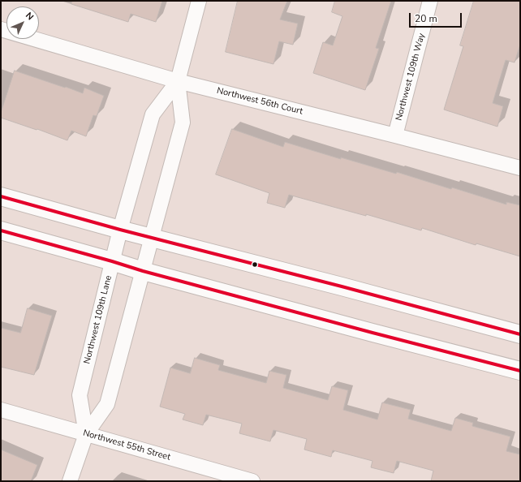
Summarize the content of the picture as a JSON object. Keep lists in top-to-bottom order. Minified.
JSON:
{"streets":{"street":["Northwest 109th Way","Northwest 56th Court","Northwest 109th Lane","Northwest 55th Street"]},"crossings":[["Northwest 109th Way","Northwest 56th Court"],["Northwest 56th Court","Northwest 109th Lane"],["Northwest 109th Lane","Northwest 55th Street"]],"scale_bar":"20 m","north":"top right"}
